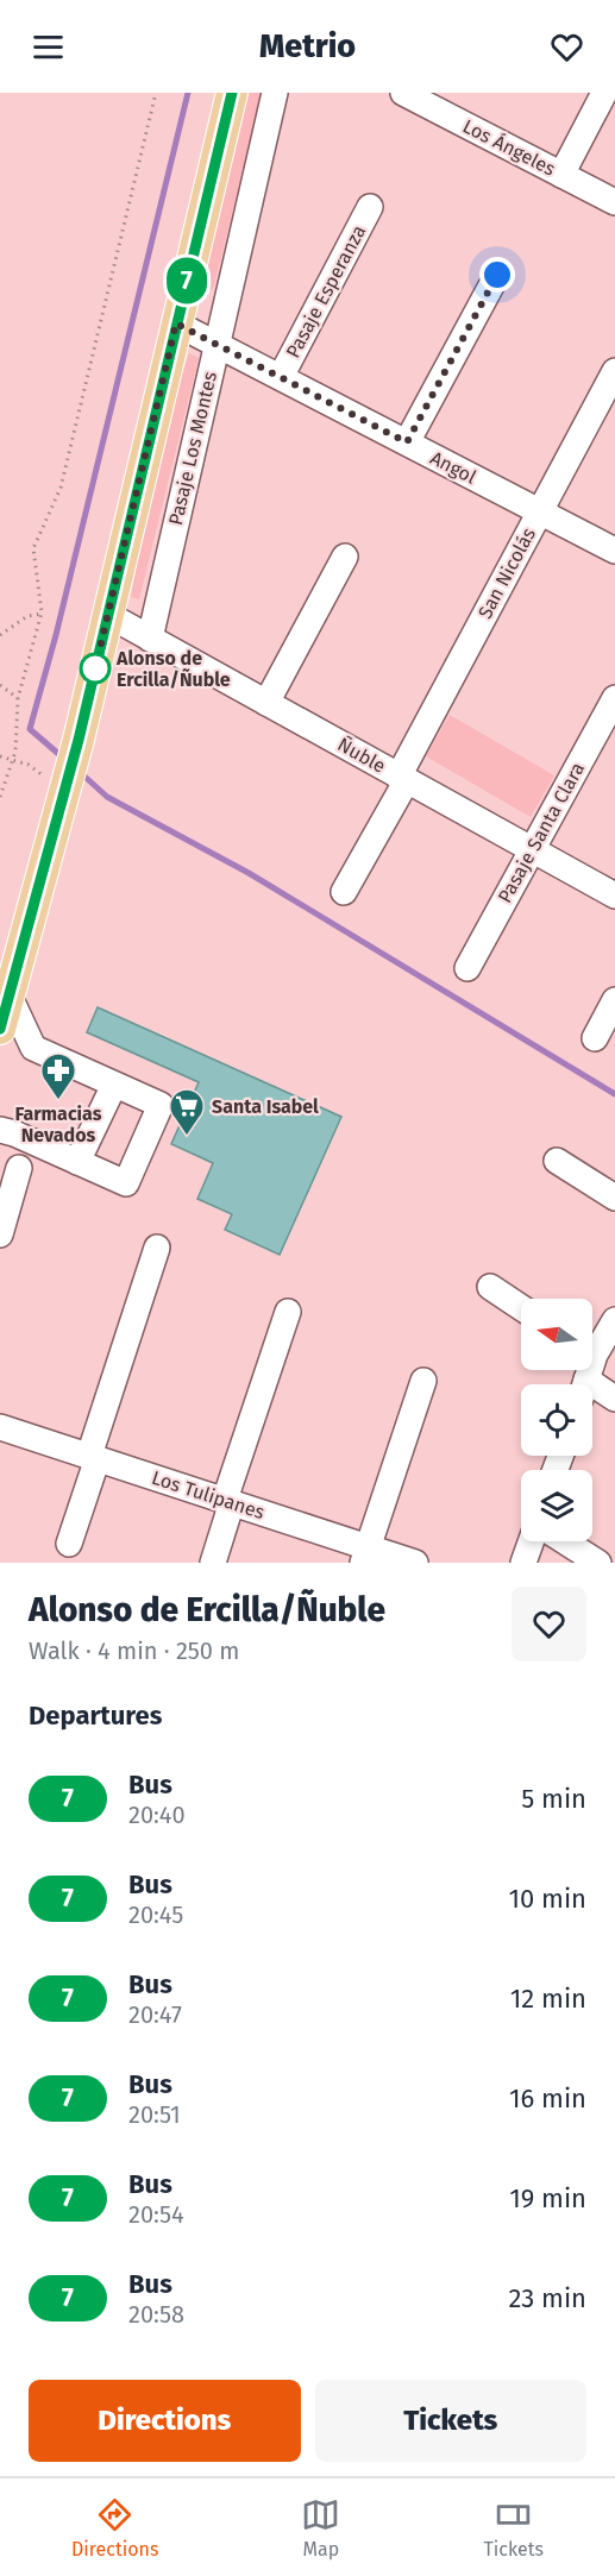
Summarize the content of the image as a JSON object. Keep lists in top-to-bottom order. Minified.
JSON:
{"streets":{"street":["Los Ángeles","Pasaje Esperanza","Pasaje Los Montes","Angol","San Nicolás","Ñuble","Pasaje Santa Clara","Los Tulipanes"]},"crossings":[["Pasaje Esperanza","Angol"],["Pasaje Los Montes","Angol"],["Pasaje Los Montes","Ñuble"],["Angol","San Nicolás"],["San Nicolás","Ñuble"],["Ñuble","Pasaje Santa Clara"]],"places":{"other":["Alonso de Ercilla/Ñuble"],"pharmacy":["Farmacias Nevados"],"supermarket":["Santa Isabel"]},"lines":["bus line 7"],"north":"left","page":{"header":"Metrio","on_map":"7","heading":[["Alonso de Ercilla/Ñuble","Walk · 4 min · 250 m"],"Departures"],"list":[{"mark":"7","name":"Bus","note":"20:40","value":"5 min"},{"mark":"7","name":"Bus","note":"20:45","value":"10 min"},{"mark":"7","name":"Bus","note":"20:47","value":"12 min"},{"mark":"7","name":"Bus","note":"20:51","value":"16 min"},{"mark":"7","name":"Bus","note":"20:54","value":"19 min"},{"mark":"7","name":"Bus","note":"20:58","value":"23 min"}],"buttons":["Directions","Tickets"],"tabs":["Directions","Map","Tickets"]}}
